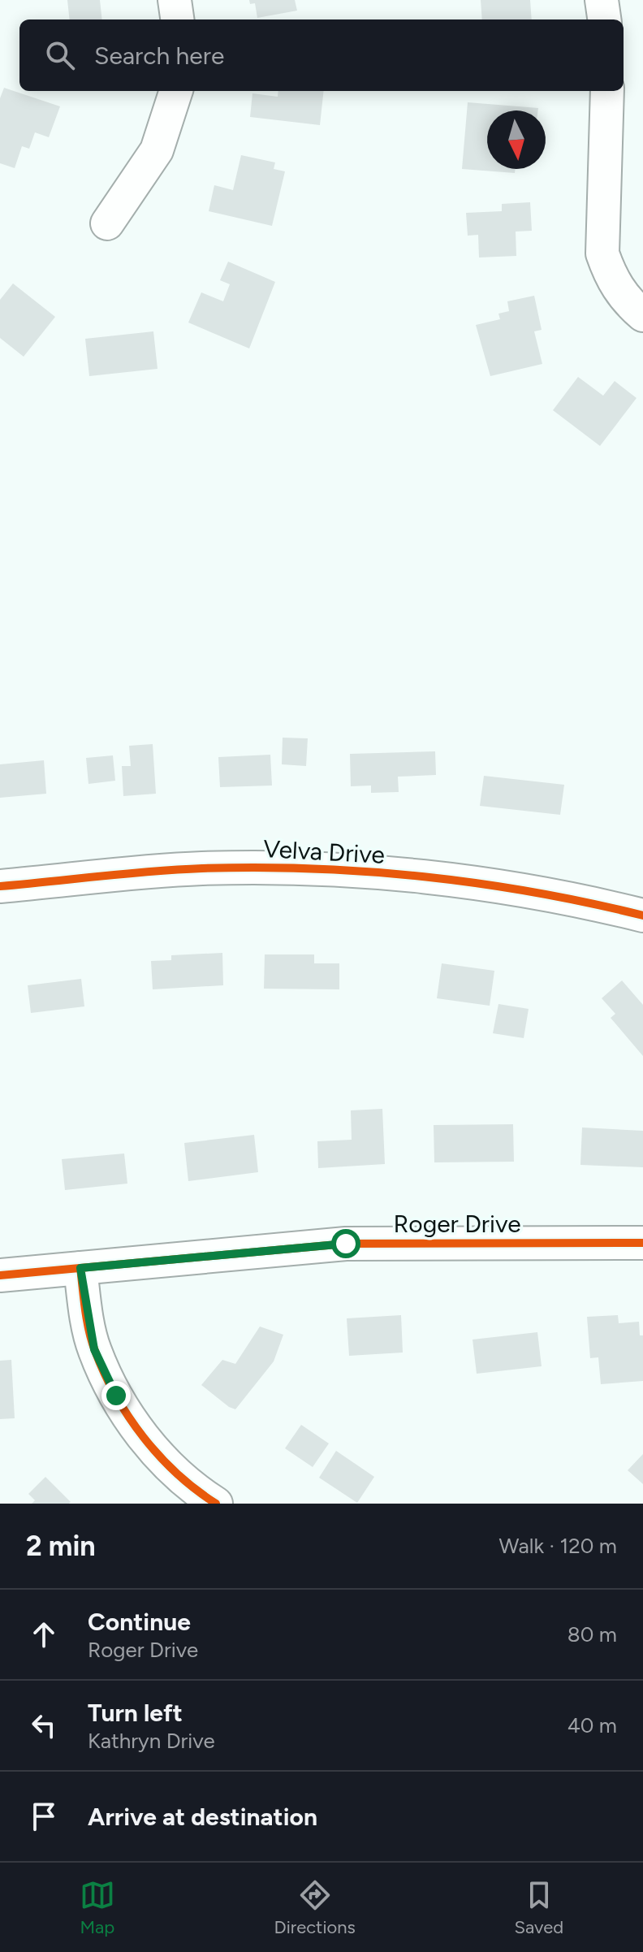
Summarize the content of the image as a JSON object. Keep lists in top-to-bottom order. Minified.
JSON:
{"streets":{"street":["Velva Drive","Roger Drive"]},"north":"bottom","page":{"search":"Search here","heading":["2 min","Walk · 120 m"],"list":[["Continue","Roger Drive","80 m"],["Turn left","Kathryn Drive","40 m"],"Arrive at destination"],"nav":["Map","Directions","Saved"]}}
